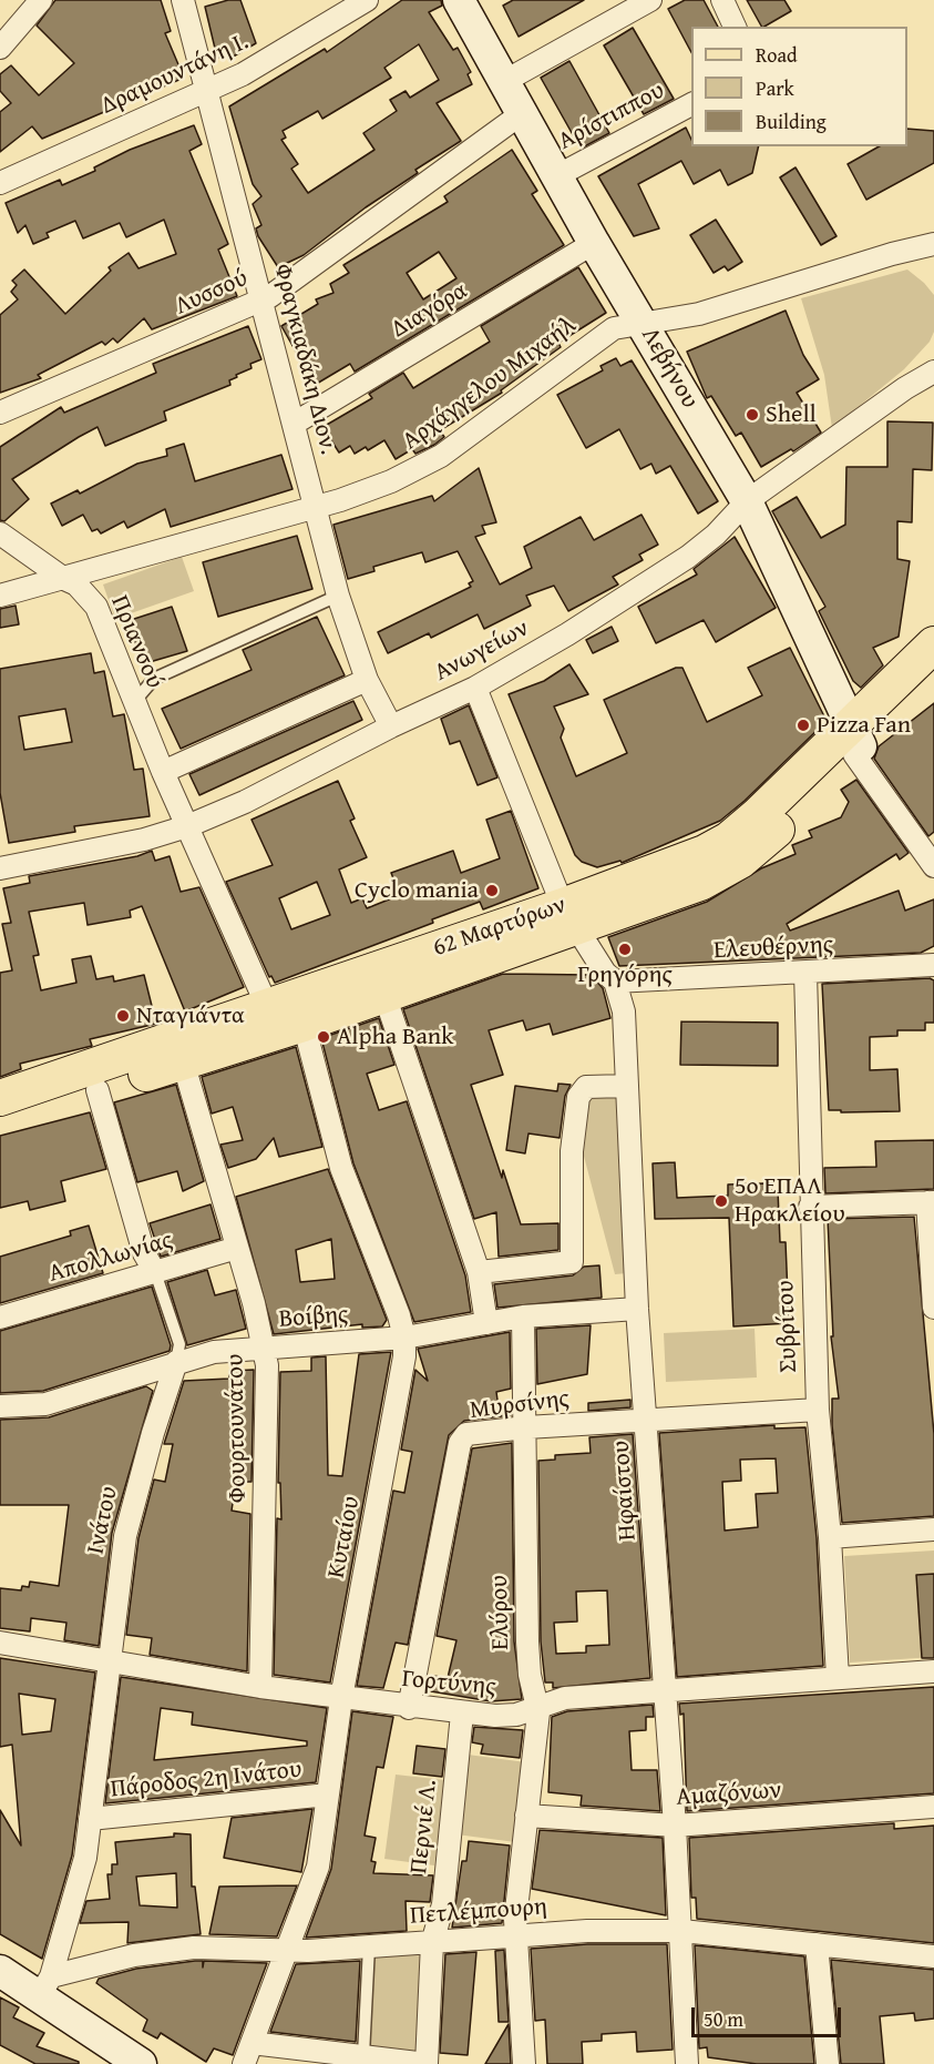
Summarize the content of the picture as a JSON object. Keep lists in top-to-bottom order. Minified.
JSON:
{"streets":{"main road":["62 Μαρτύρων"],"street":["Δραμουντάνη Ι.","Αρίστιππου","Λυσσού","Διαγόρα","Φραγκιαδάκη Διον.","Λεβήνου","Αρχάγγελου Μιχαήλ","Πριανσού","Ανωγείων","Ελευθέρνης","Απολλωνίας","Βοίβης","Συβρίτου","Μυρσίνης","Φουρτουνάτου","Ηφαίστου","Ινάτου","Κυταίου","Ελύρου","Γορτύνης","Πάροδος 2η Ινάτου","Αμαζόνων","Περνιέ Λ.","Πετλέμπουρη"]},"crossings":[["Δραμουντάνη Ι.","Φραγκιαδάκη Διον."],["Αρίστιππου","Λεβήνου"],["Λυσσού","Φραγκιαδάκη Διον."],["Λυσσού","Λεβήνου"],["Διαγόρα","Φραγκιαδάκη Διον."],["Διαγόρα","Λεβήνου"],["Φραγκιαδάκη Διον.","Αρχάγγελου Μιχαήλ"],["Φραγκιαδάκη Διον.","Ανωγείων"],["Λεβήνου","Αρχάγγελου Μιχαήλ"],["Λεβήνου","Ανωγείων"],["Λεβήνου","62 Μαρτύρων"],["Αρχάγγελου Μιχαήλ","Πριανσού"],["Πριανσού","Ανωγείων"],["Πριανσού","62 Μαρτύρων"],["62 Μαρτύρων","Φουρτουνάτου"],["62 Μαρτύρων","Ηφαίστου"],["62 Μαρτύρων","Ινάτου"],["62 Μαρτύρων","Κυταίου"],["Ελευθέρνης","Συβρίτου"],["Ελευθέρνης","Ηφαίστου"],["Απολλωνίας","Φουρτουνάτου"],["Απολλωνίας","Ινάτου"],["Βοίβης","Φουρτουνάτου"],["Βοίβης","Ηφαίστου"],["Βοίβης","Ινάτου"],["Βοίβης","Κυταίου"],["Βοίβης","Ελύρου"],["Συβρίτου","Μυρσίνης"],["Συβρίτου","Γορτύνης"],["Μυρσίνης","Ηφαίστου"],["Μυρσίνης","Ελύρου"],["Μυρσίνης","Γορτύνης"],["Φουρτουνάτου","Γορτύνης"],["Ηφαίστου","Γορτύνης"],["Ηφαίστου","Αμαζόνων"],["Ηφαίστου","Πετλέμπουρη"],["Ινάτου","Γορτύνης"],["Ινάτου","Πάροδος 2η Ινάτου"],["Ινάτου","Πετλέμπουρη"],["Κυταίου","Γορτύνης"],["Κυταίου","Πάροδος 2η Ινάτου"],["Κυταίου","Πετλέμπουρη"],["Ελύρου","Γορτύνης"],["Ελύρου","Αμαζόνων"],["Ελύρου","Πετλέμπουρη"],["Γορτύνης","Περνιέ Λ."],["Περνιέ Λ.","Πετλέμπουρη"]],"places":["Shell","Pizza Fan","Cyclo mania","Γρηγόρης","Νταγιάντα","Alpha Bank","5ο ΕΠΑΛ Ηρακλείου"],"legend":["Road","Park","Building"],"scale_bar":"50 m"}
